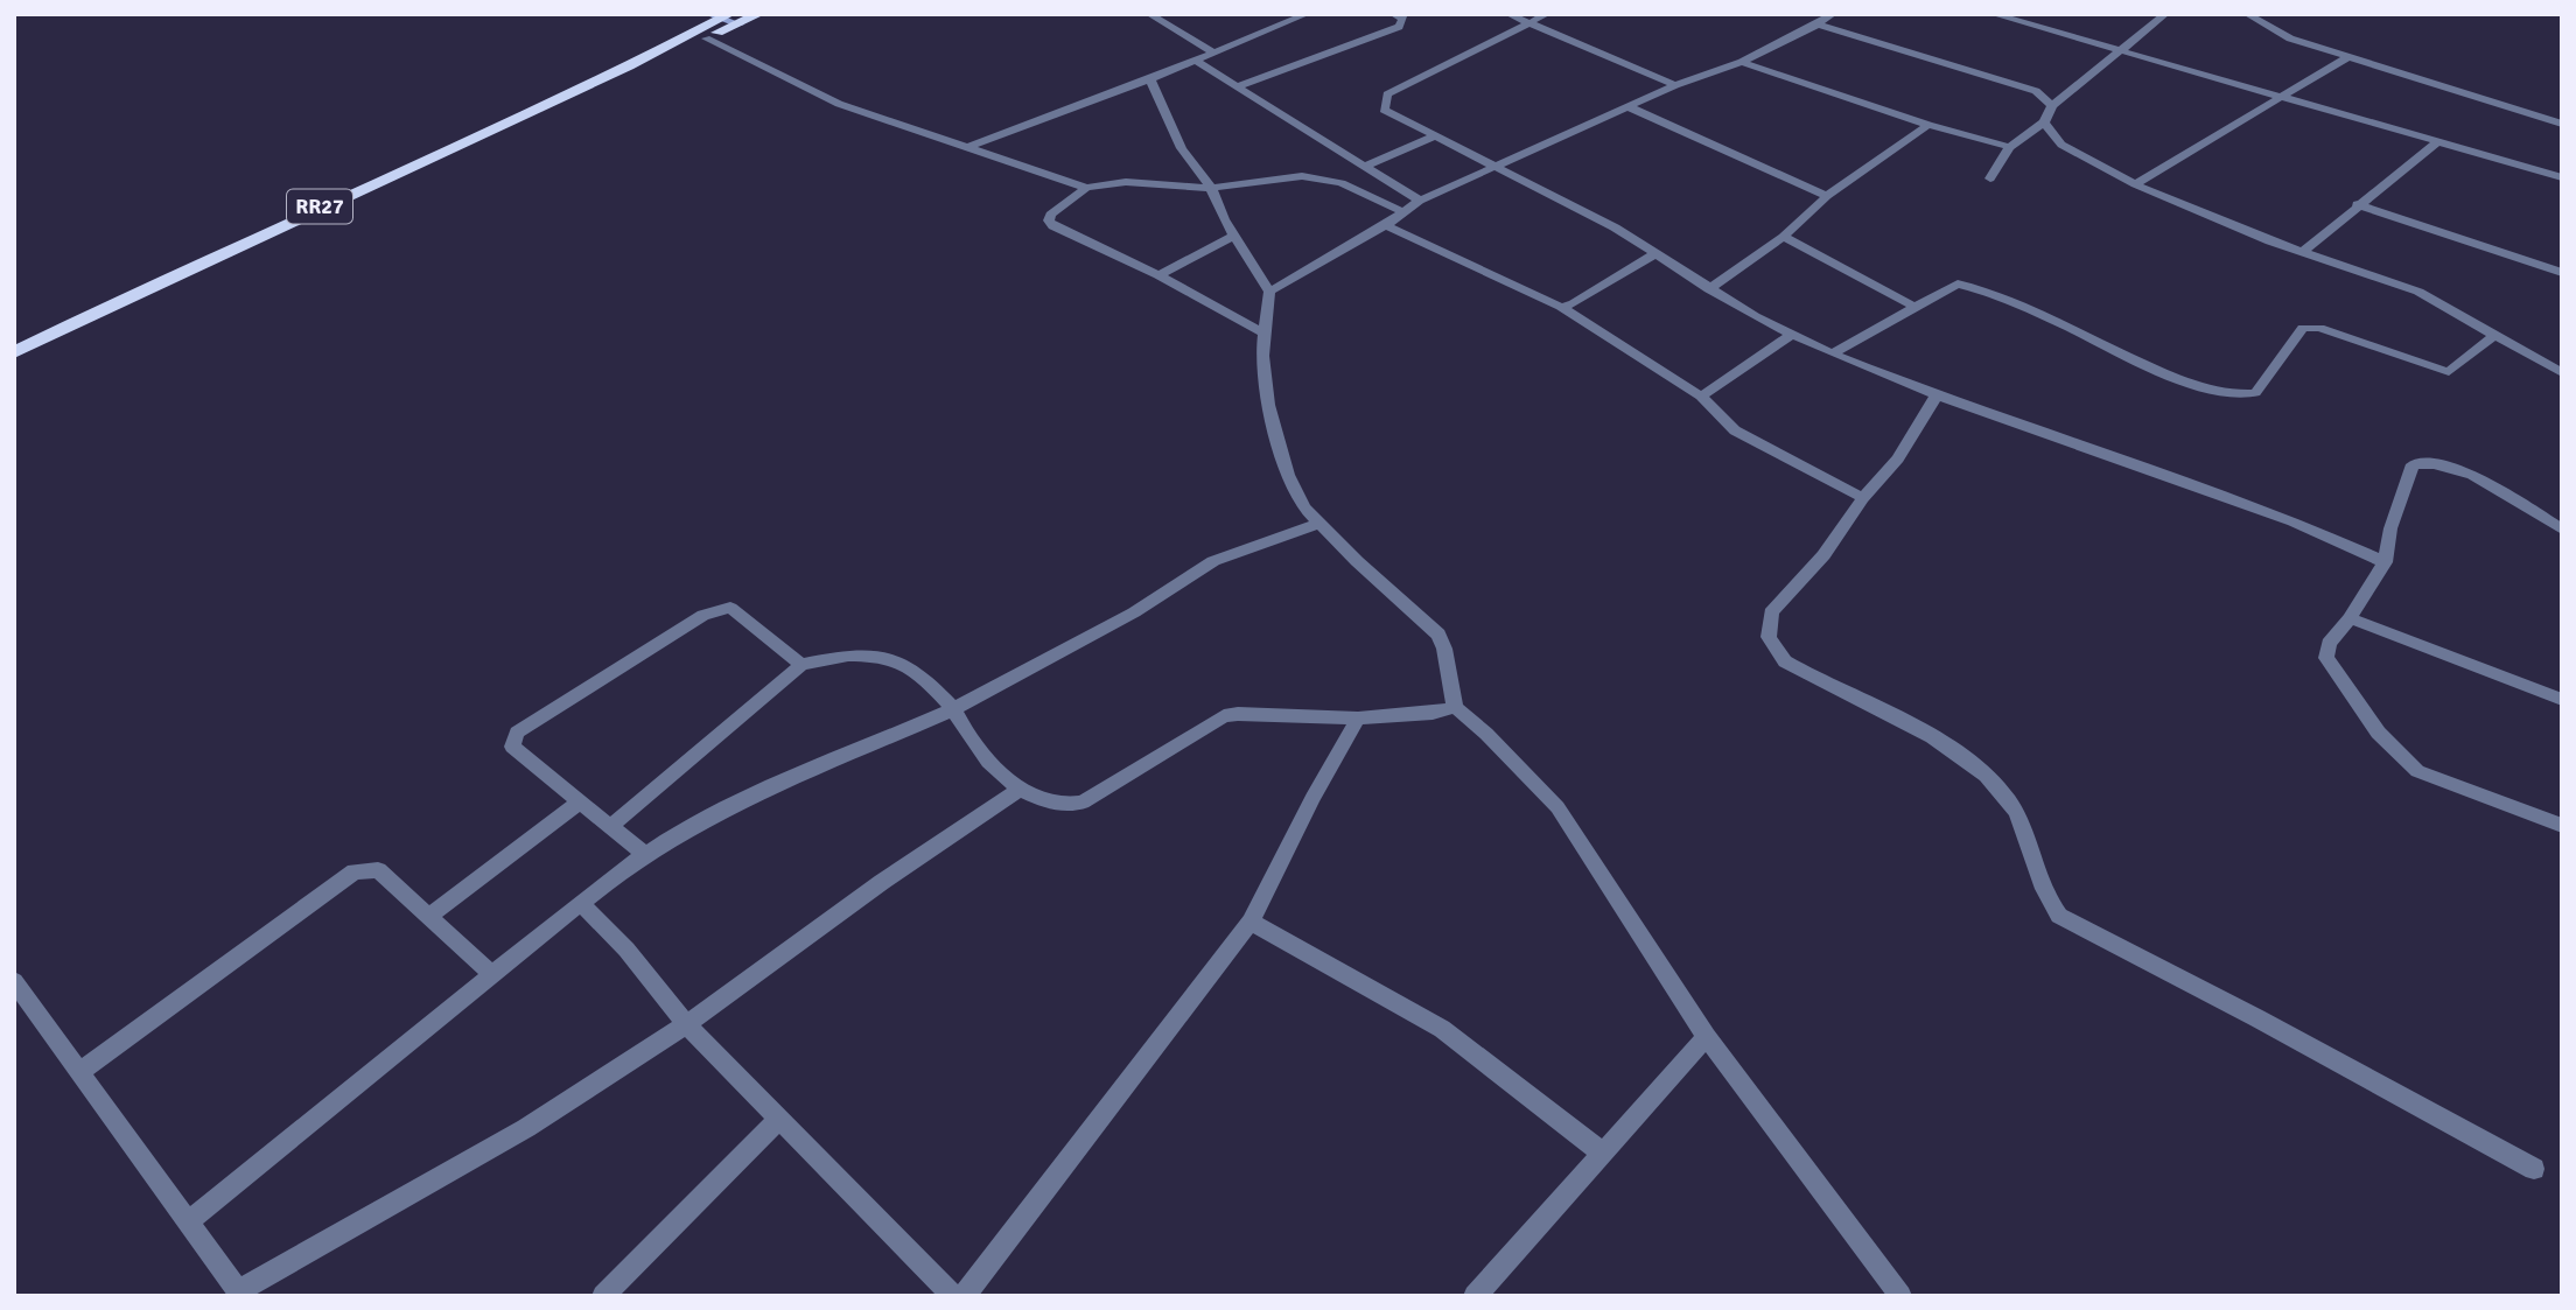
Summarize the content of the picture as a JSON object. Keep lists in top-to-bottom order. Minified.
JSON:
{"streets":{"highway":["RR27"]}}
